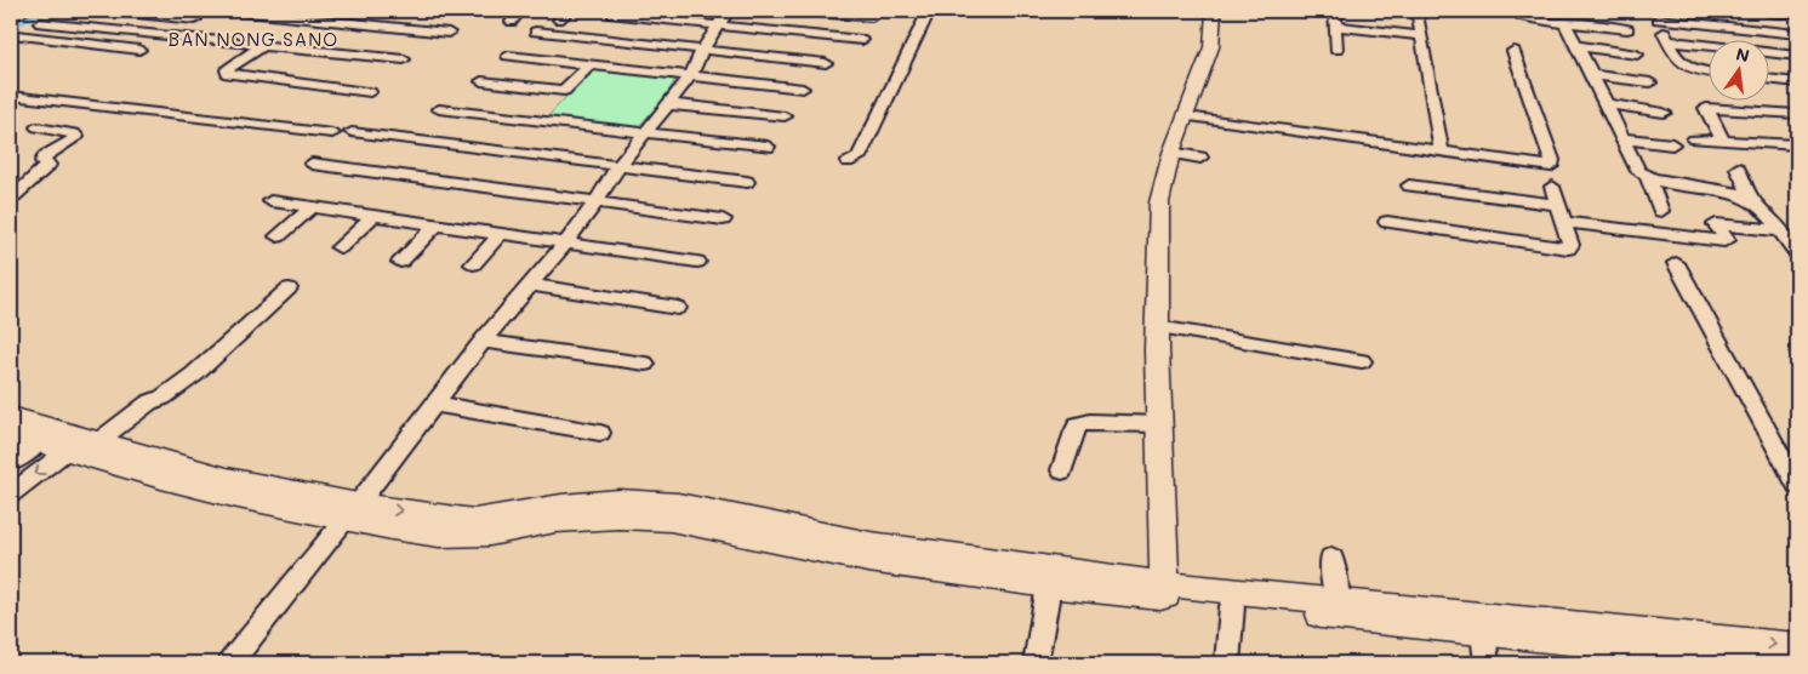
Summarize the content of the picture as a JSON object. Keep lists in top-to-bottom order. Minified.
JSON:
{"districts":["BAN NONG SANO"],"north":"top"}
